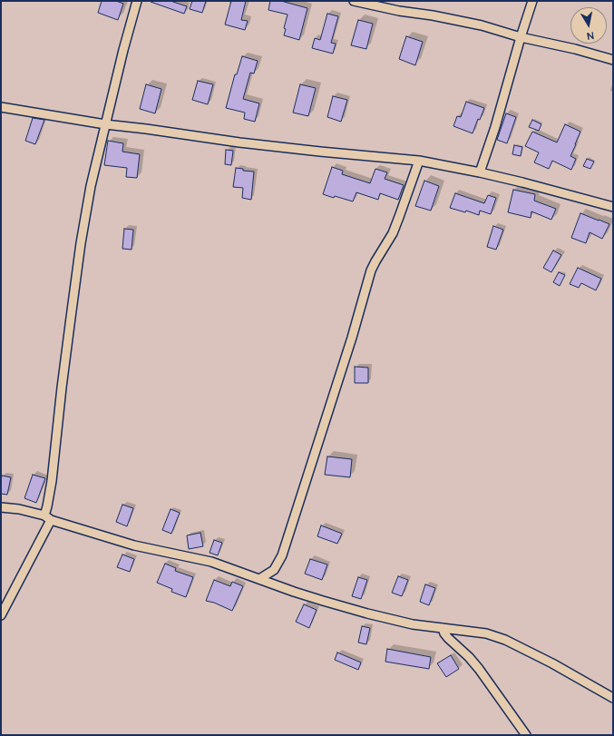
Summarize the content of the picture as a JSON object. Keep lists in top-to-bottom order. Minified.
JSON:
{"north":"bottom"}
